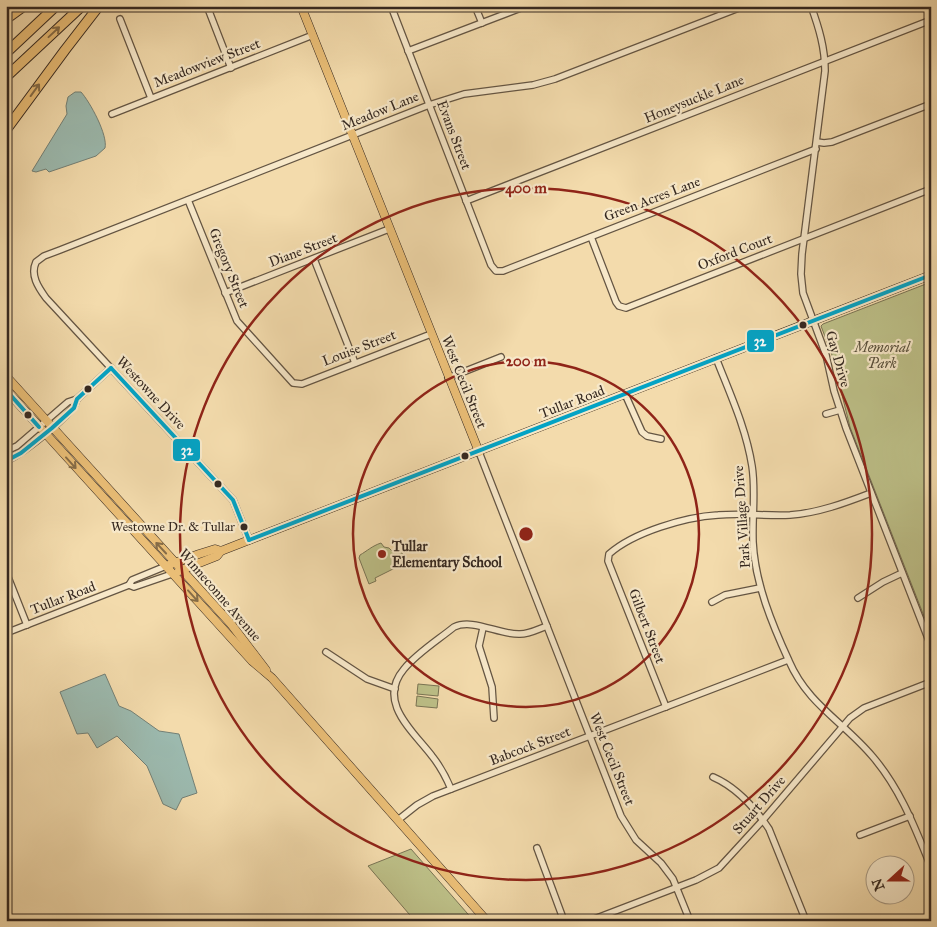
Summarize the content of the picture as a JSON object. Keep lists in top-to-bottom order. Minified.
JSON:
{"streets":{"main road":["West Cecil Street","Tullar Road","Winneconne Avenue"],"street":["Meadowview Street","Honeysuckle Lane","Meadow Lane","Evans Street","Green Acres Lane","Diane Street","Oxford Court","Gregory Street","Louise Street","Gay Drive","Westowne Drive","Park Village Drive","Gilbert Street","Babcock Street","Stuart Drive"]},"crossings":[["Meadowview Street","West Cecil Street"],["Honeysuckle Lane","Evans Street"],["Honeysuckle Lane","Gay Drive"],["Meadow Lane","Evans Street"],["Meadow Lane","Gregory Street"],["Meadow Lane","West Cecil Street"],["Meadow Lane","Westowne Drive"],["Evans Street","Green Acres Lane"],["Green Acres Lane","Oxford Court"],["Green Acres Lane","Gay Drive"],["Diane Street","Gregory Street"],["Diane Street","West Cecil Street"],["Oxford Court","Gay Drive"],["Gregory Street","Louise Street"],["Louise Street","West Cecil Street"],["Gay Drive","Tullar Road"],["West Cecil Street","Tullar Road"],["West Cecil Street","Babcock Street"],["West Cecil Street","Stuart Drive"],["Westowne Drive","Tullar Road"],["Tullar Road","Park Village Drive"],["Tullar Road","Winneconne Avenue"],["Park Village Drive","Gilbert Street"],["Park Village Drive","Babcock Street"],["Park Village Drive","Stuart Drive"],["Winneconne Avenue","Babcock Street"],["Gilbert Street","Babcock Street"]],"parks":["Memorial Park"],"places":["Westowne Dr. & Tullar","Tullar Elementary School"],"lines":["transit line 32"],"north":"left","rings":["400 m","200 m"]}
